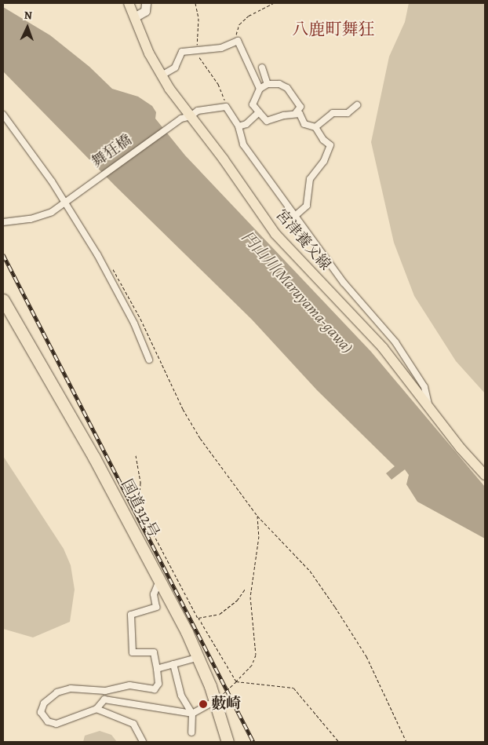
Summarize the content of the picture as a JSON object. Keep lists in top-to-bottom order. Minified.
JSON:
{"streets":{"highway":["国道312号"],"main road":["宮津養父線"],"street":["舞狂橋"]},"crossings":[["舞狂橋","宮津養父線"]],"districts":["八鹿町舞狂"],"water":["円山川(Maruyama-gawa)"],"places":["藪崎"],"north":"top"}
